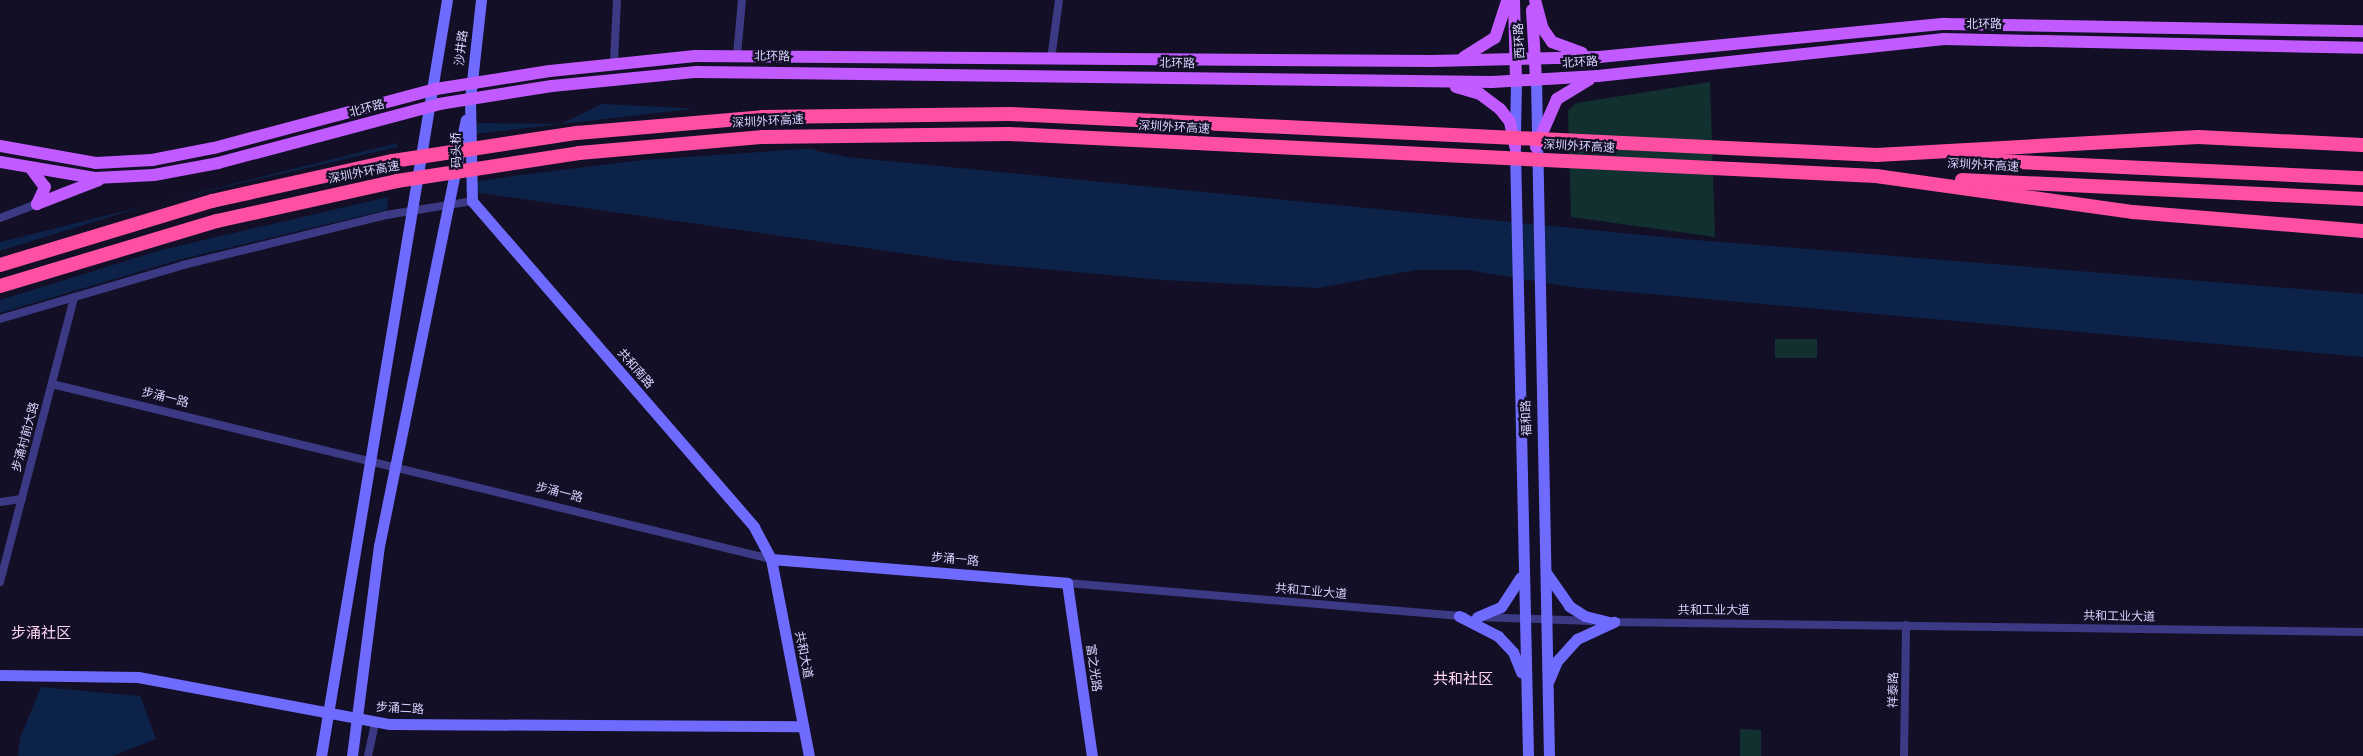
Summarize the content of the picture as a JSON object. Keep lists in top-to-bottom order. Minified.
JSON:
{"streets":{"highway":["深圳外环高速"],"main road":["北环路","西环路"],"street":["沙井路","码头桥","共和南路","步涌一路","福和路","步涌村前大路","共和工业大道","共和大道","富之光路","祥泰路","步涌二路"]},"crossings":[["北环路","西环路"],["北环路","沙井路"],["北环路","码头桥"],["北环路","福和路"],["西环路","福和路"],["沙井路","码头桥"],["码头桥","共和南路"],["共和南路","步涌一路"],["共和南路","共和大道"],["步涌一路","步涌村前大路"],["步涌一路","共和工业大道"],["步涌一路","共和大道"],["步涌一路","富之光路"],["福和路","共和工业大道"],["共和工业大道","富之光路"],["共和工业大道","祥泰路"],["共和大道","步涌二路"]],"districts":["步涌社区","共和社区"]}
